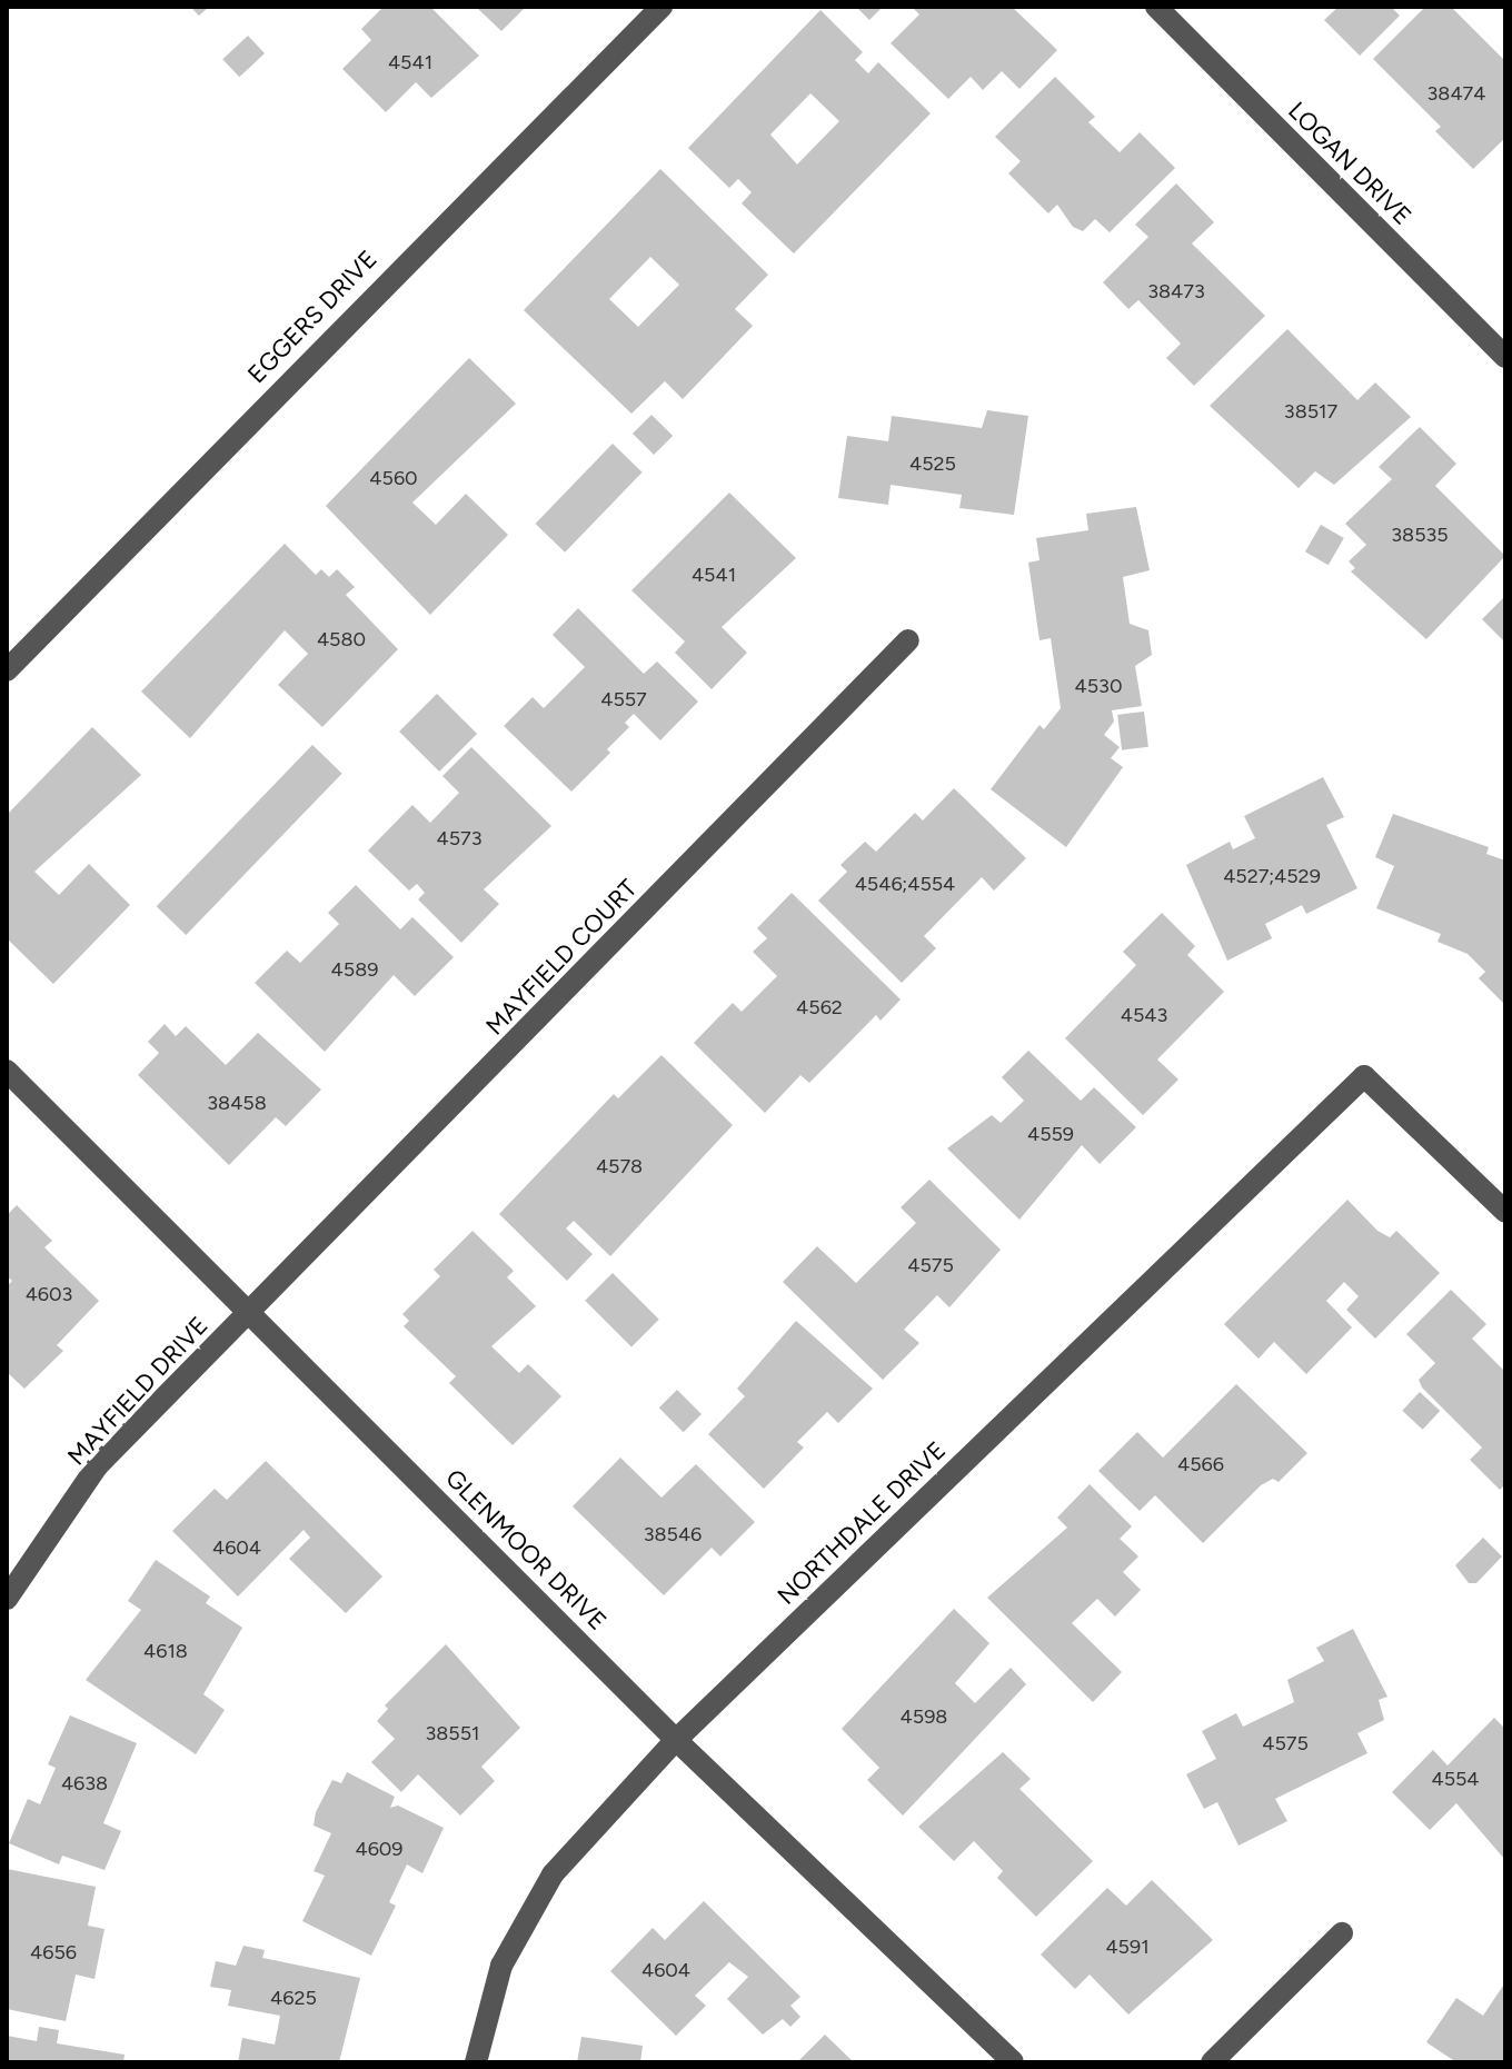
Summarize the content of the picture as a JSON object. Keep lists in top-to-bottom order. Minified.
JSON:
{"streets":{"street":["LOGAN DRIVE","EGGERS DRIVE","MAYFIELD COURT","MAYFIELD DRIVE","NORTHDALE DRIVE","GLENMOOR DRIVE"]},"crossings":[["MAYFIELD COURT","MAYFIELD DRIVE"],["MAYFIELD COURT","GLENMOOR DRIVE"],["MAYFIELD DRIVE","GLENMOOR DRIVE"],["NORTHDALE DRIVE","GLENMOOR DRIVE"]],"house_numbers":["4541","38474","38473","38517","4525","4560","38535","4541","4580","4530","4557","4573","4527;4529","4546;4554","4589","4562","4543","38458","4559","4578","4575","4603","4566","38546","4604","4618","4598","38551","4575","4554","4638","4609","4591","4656","4604","4625"]}
